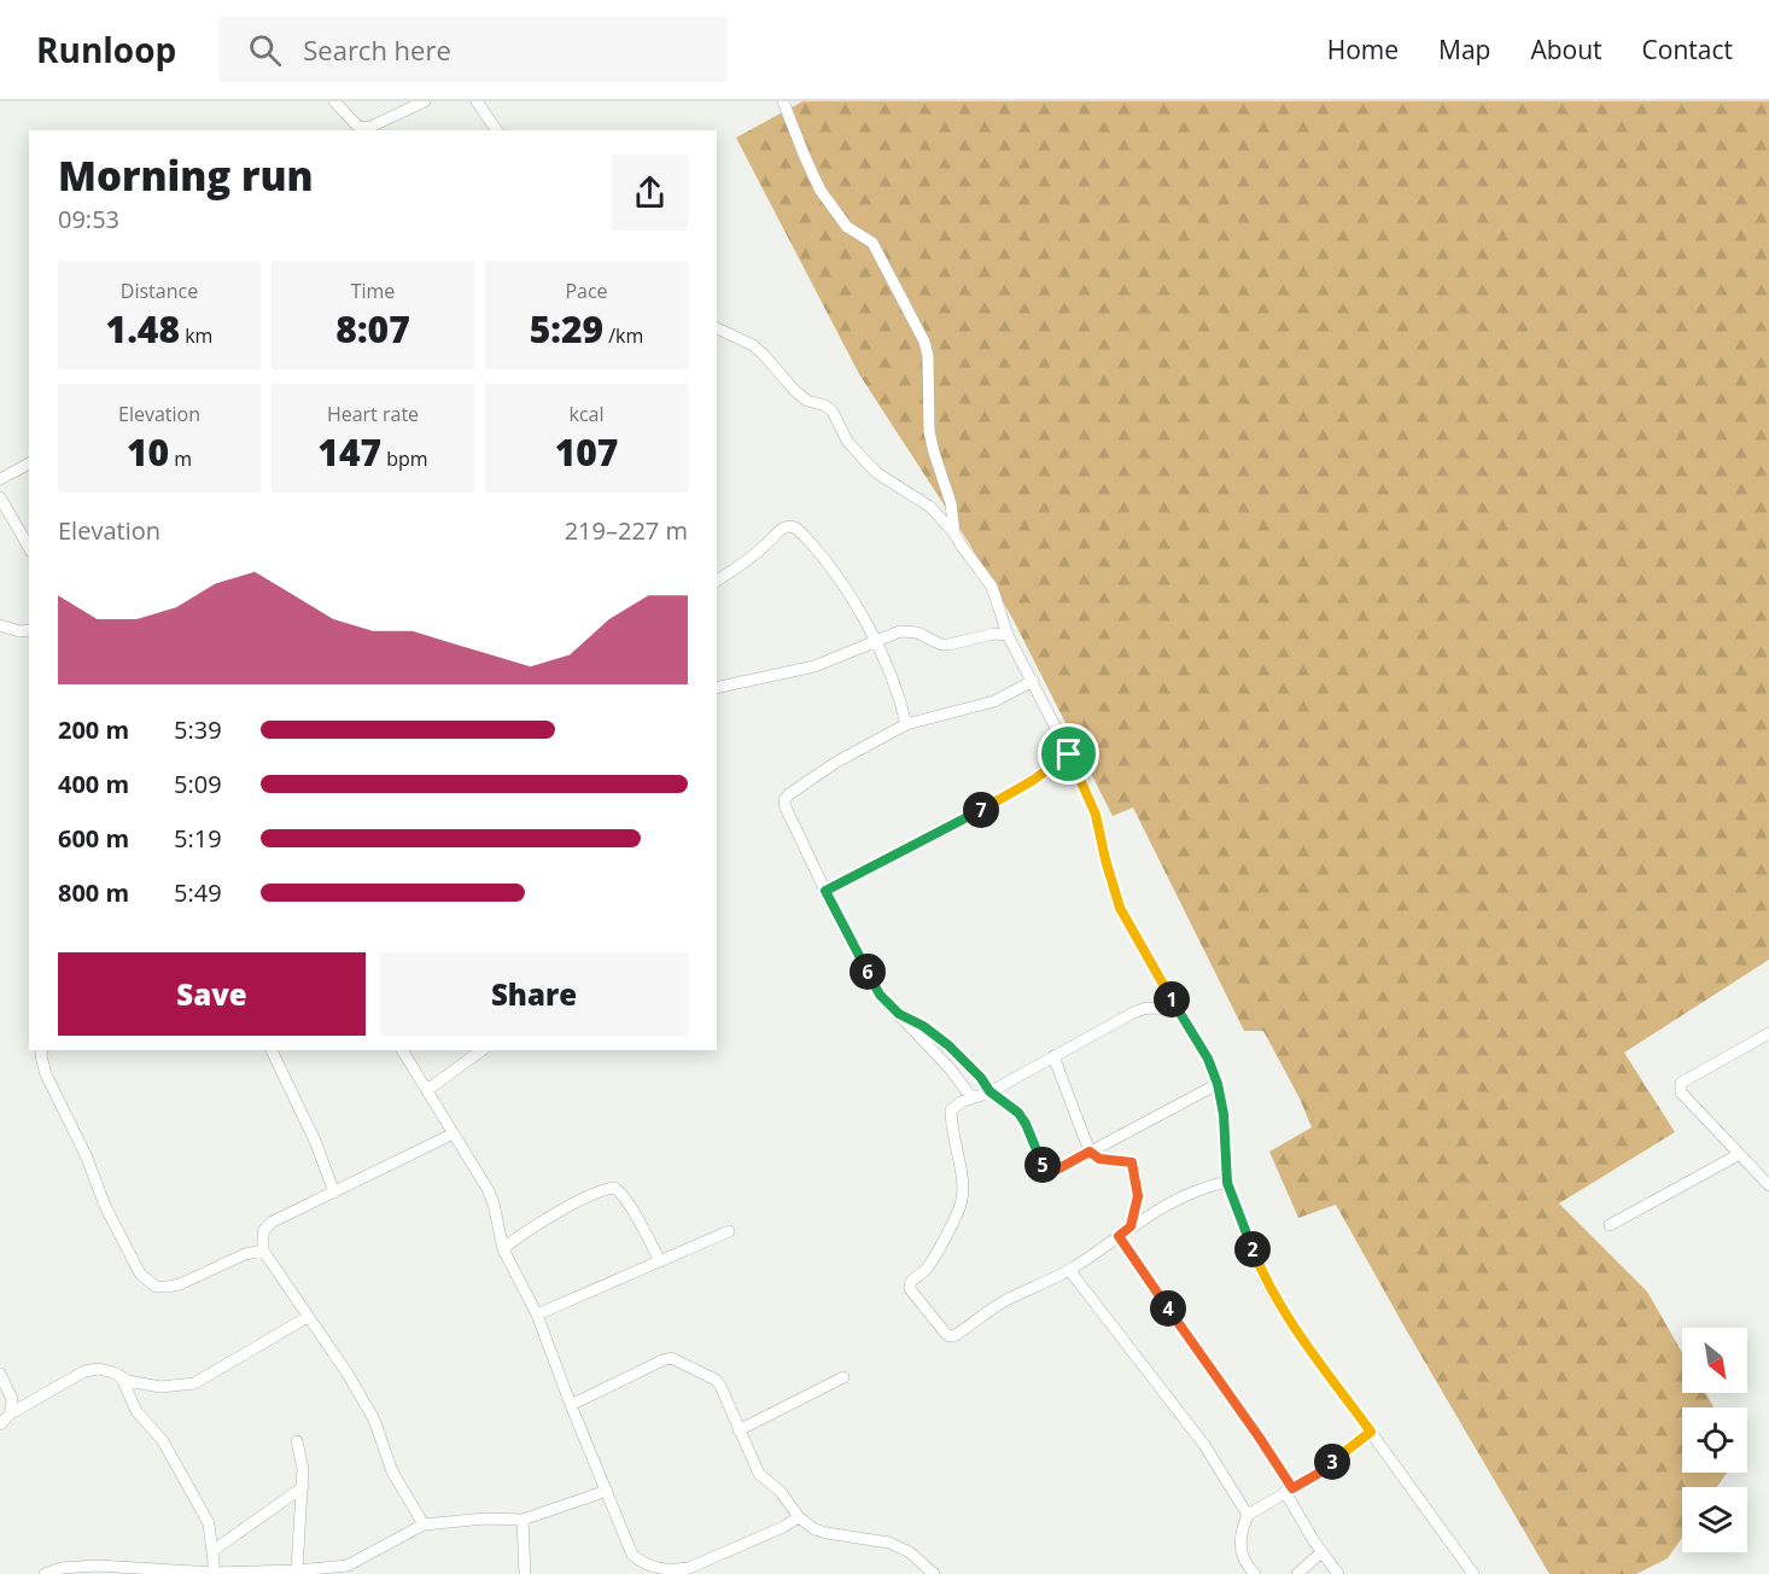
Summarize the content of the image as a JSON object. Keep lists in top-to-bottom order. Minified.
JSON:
{"north":"bottom right","page":{"header":"Runloop","search":"Search here","nav":["Home","Map","About","Contact"],"heading":["Morning run","09:53"],"stats":[["Distance","1.48 km"],["Time","8:07"],["Pace","5:29 /km"],["Elevation","10 m"],["Heart rate","147 bpm"],["kcal","107"]],"chart":["Elevation","219–227 m"],"list":[{"name":"200 m","note":"5:39"},{"name":"400 m","note":"5:09"},{"name":"600 m","note":"5:19"},{"name":"800 m","note":"5:49"}],"pins":["7","6","1","5","2","4","3"],"buttons":["Save","Share"]}}
